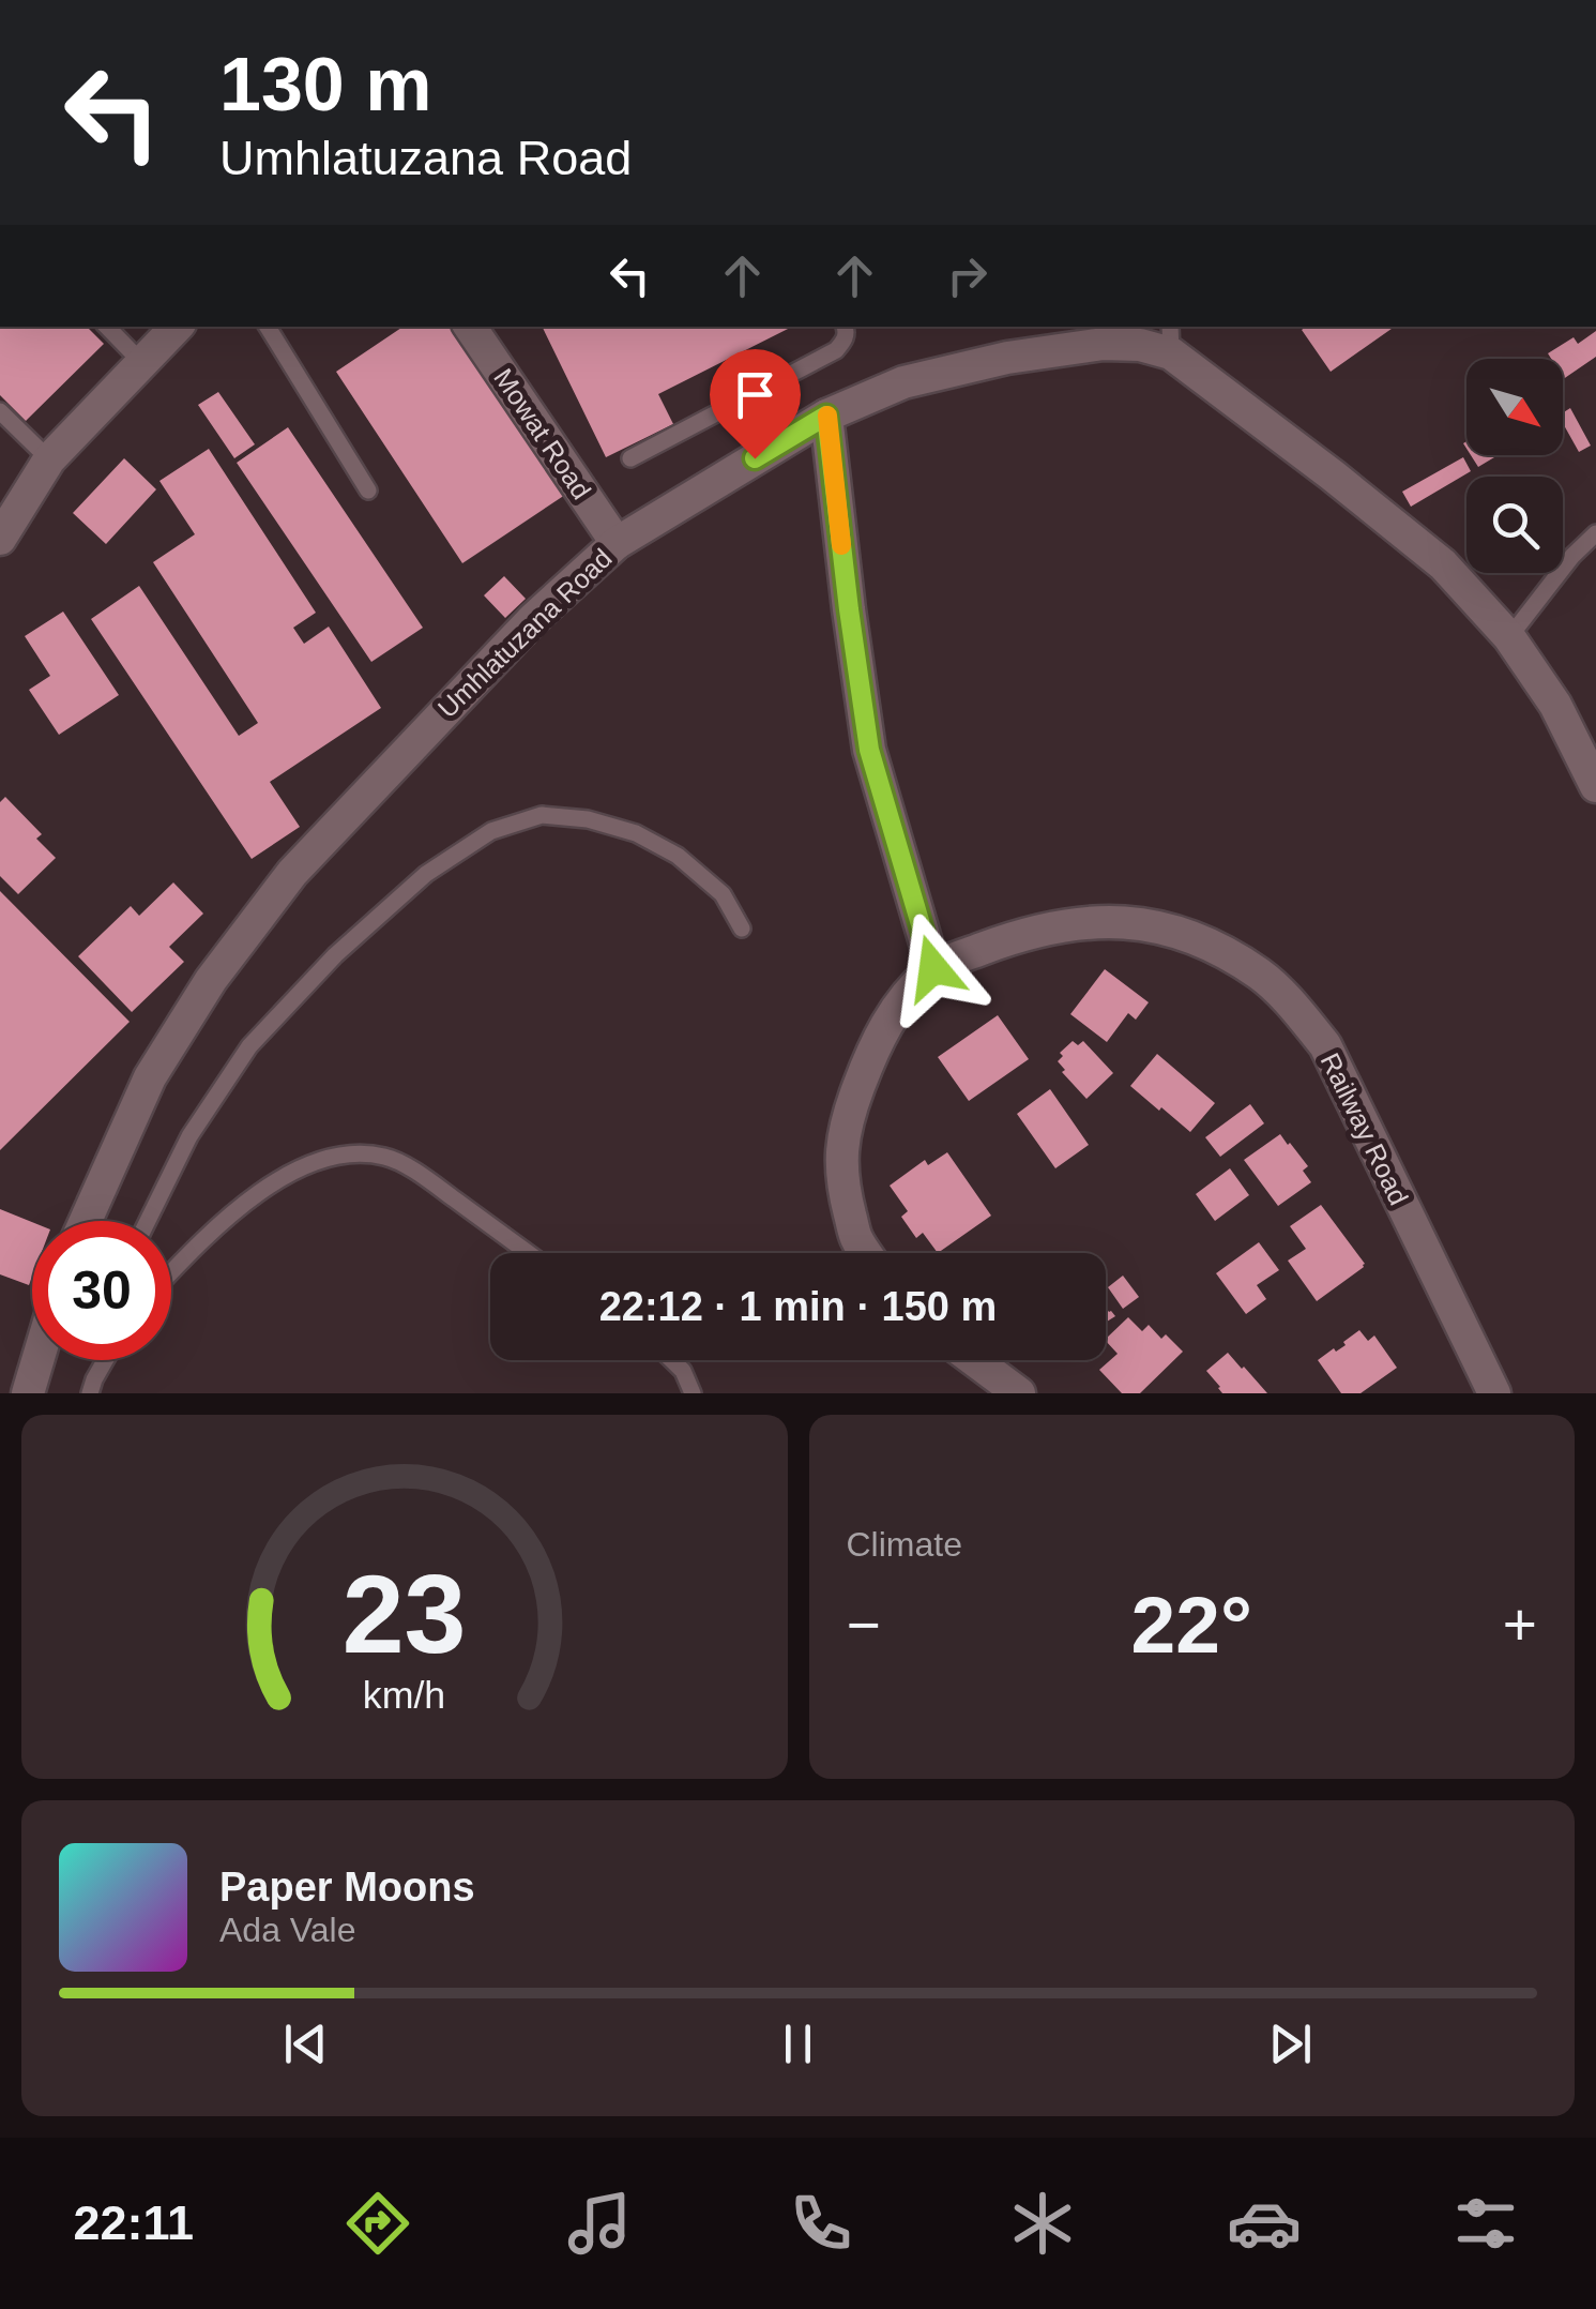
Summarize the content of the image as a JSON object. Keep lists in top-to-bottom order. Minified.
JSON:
{"streets":{"street":["Mowat Road","Umhlatuzana Road","Railway Road"]},"crossings":[["Mowat Road","Umhlatuzana Road"]],"north":"bottom right","page":{"turn":["130 m","Umhlatuzana Road"],"limit":"30","trip":"22:12 · 1 min · 150 m","tile":"Climate","heat":["−","22°","+"],"song":["Paper Moons","Ada Vale"],"tabs":"22:11","gauge":["23","km/h"]}}
